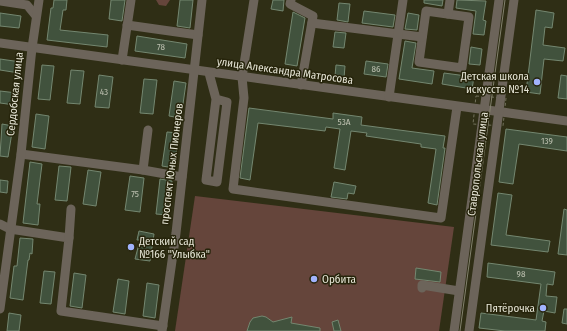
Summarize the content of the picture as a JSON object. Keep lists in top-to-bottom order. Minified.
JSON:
{"streets":{"street":["улица Александра Матросова","Сердобская улица","проспект Юных Пионеров","Ставропольская улица"]},"crossings":[["улица Александра Матросова","Сердобская улица"],["улица Александра Матросова","проспект Юных Пионеров"],["улица Александра Матросова","Ставропольская улица"]],"places":["Детская школа искусств №14","Детский сад №166 \"Улыбка\"","Орбита","Пятёрочка"],"house_numbers":["78","86","43","53А","139","75","98"]}
